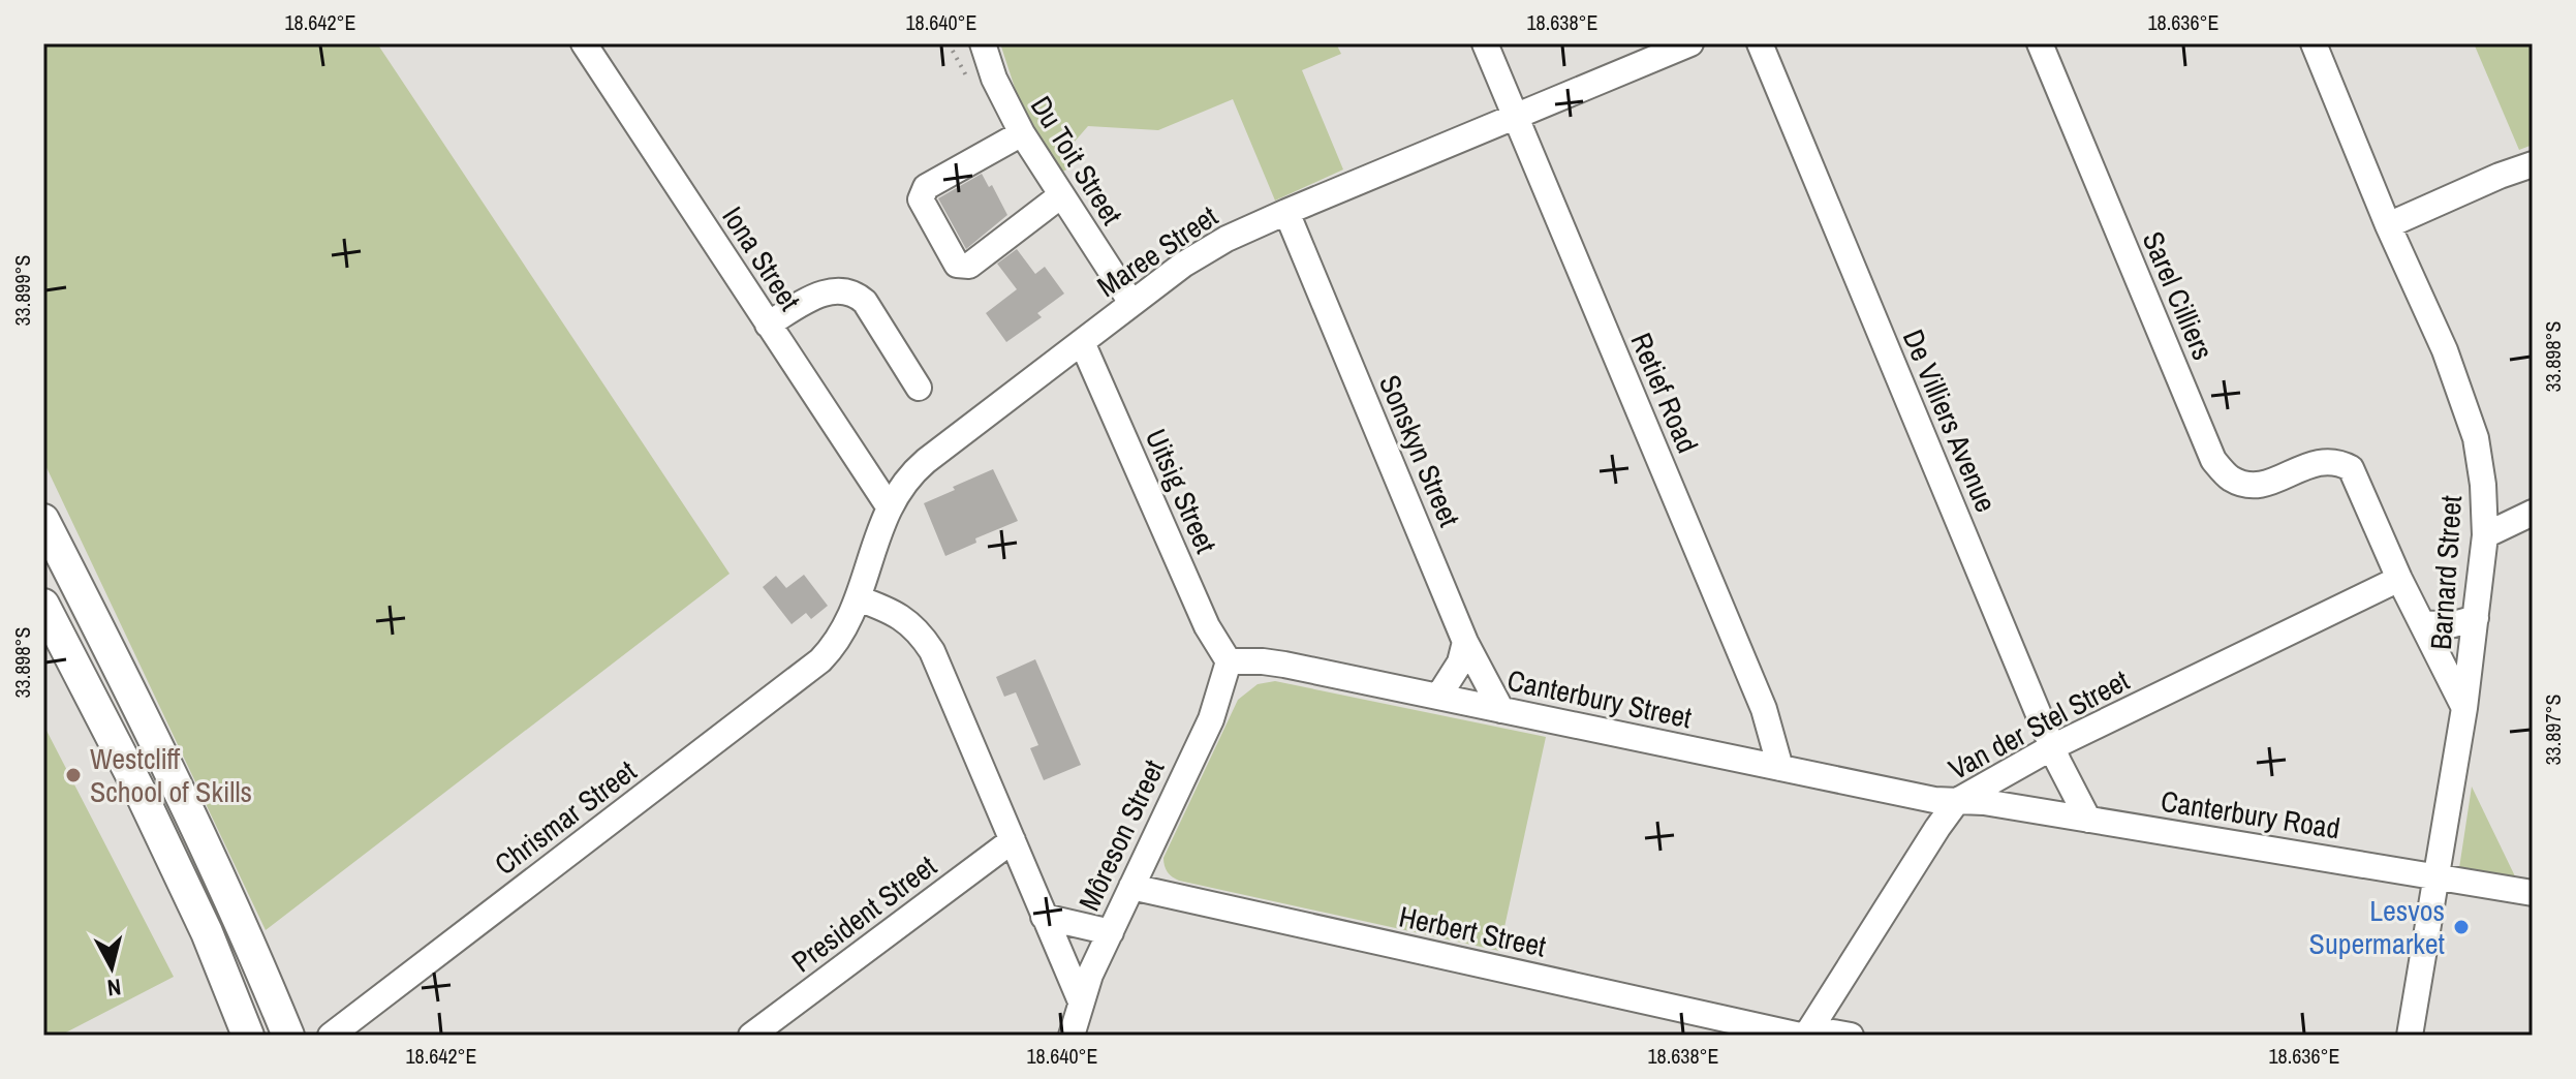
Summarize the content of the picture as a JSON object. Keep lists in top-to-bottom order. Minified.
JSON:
{"streets":{"street":["Du Toit Street","Maree Street","Iona Street","Sarel Cilliers","Retief Road","De Villiers Avenue","Sonskyn Street","Uitsig Street","Barnard Street","Canterbury Street","Van der Stel Street","Canterbury Road","Chrismar Street","Môreson Street","President Street","Herbert Street"]},"crossings":[["Du Toit Street","Maree Street"],["Maree Street","Iona Street"],["Maree Street","Retief Road"],["Maree Street","Sonskyn Street"],["Maree Street","Uitsig Street"],["Maree Street","Chrismar Street"],["Sarel Cilliers","Barnard Street"],["Sarel Cilliers","Van der Stel Street"],["Retief Road","Canterbury Street"],["De Villiers Avenue","Van der Stel Street"],["De Villiers Avenue","Canterbury Road"],["Sonskyn Street","Canterbury Street"],["Uitsig Street","Canterbury Street"],["Uitsig Street","Môreson Street"],["Barnard Street","Canterbury Road"],["Canterbury Street","Van der Stel Street"],["Canterbury Street","Canterbury Road"],["Canterbury Street","Môreson Street"],["Van der Stel Street","Canterbury Road"],["Van der Stel Street","Herbert Street"],["Môreson Street","Herbert Street"]],"places":["Westcliff School of Skills","Lesvos Supermarket"],"north":"bottom","coordinates":["18.642°E","18.640°E","18.638°E","18.636°E","33.899°S","33.898°S","33.897°S"]}
